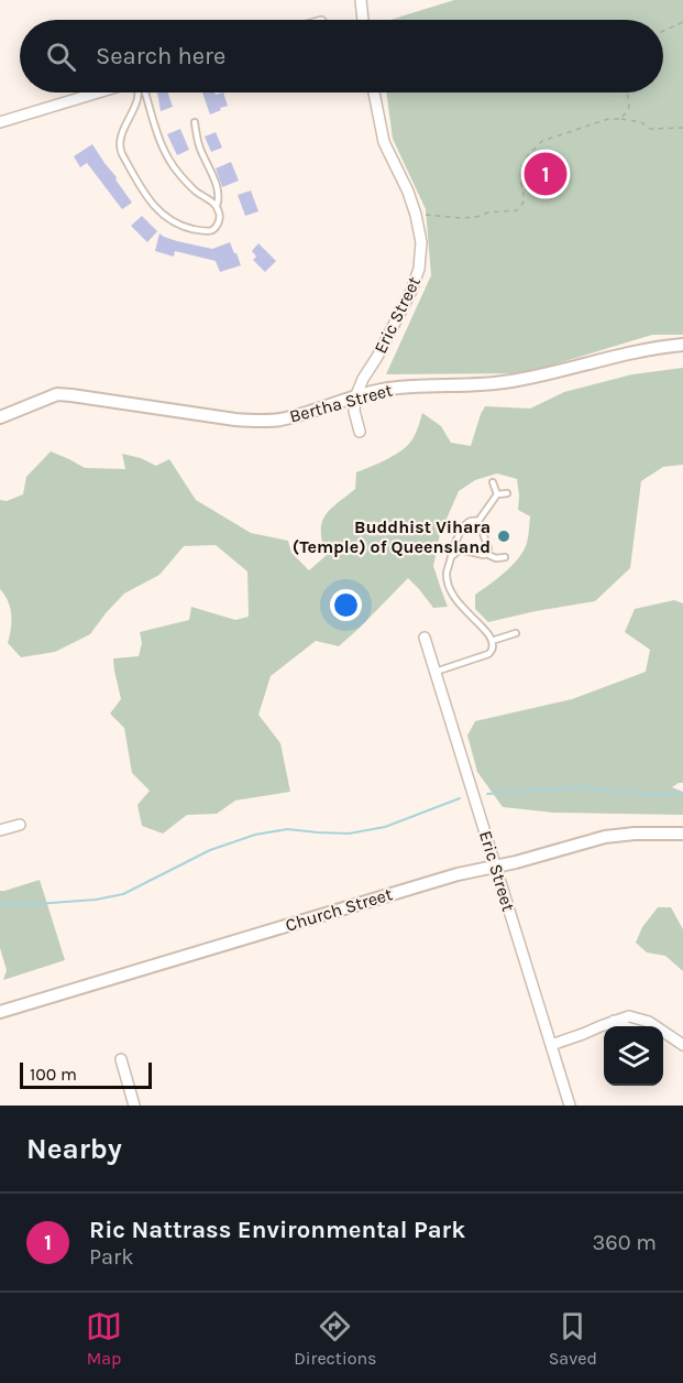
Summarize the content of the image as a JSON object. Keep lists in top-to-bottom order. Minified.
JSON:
{"streets":{"street":["Eric Street","Bertha Street","Church Street"]},"crossings":[["Eric Street","Bertha Street"],["Eric Street","Church Street"]],"places":["Buddhist Vihara (Temple) of Queensland"],"scale_bar":"100 m","page":{"search":"Search here","pins":"1","scale":"100 m","heading":"Nearby","list":[{"mark":"1","name":"Ric Nattrass Environmental Park","note":"Park","value":"360 m"}],"nav":["Map","Directions","Saved"]}}
